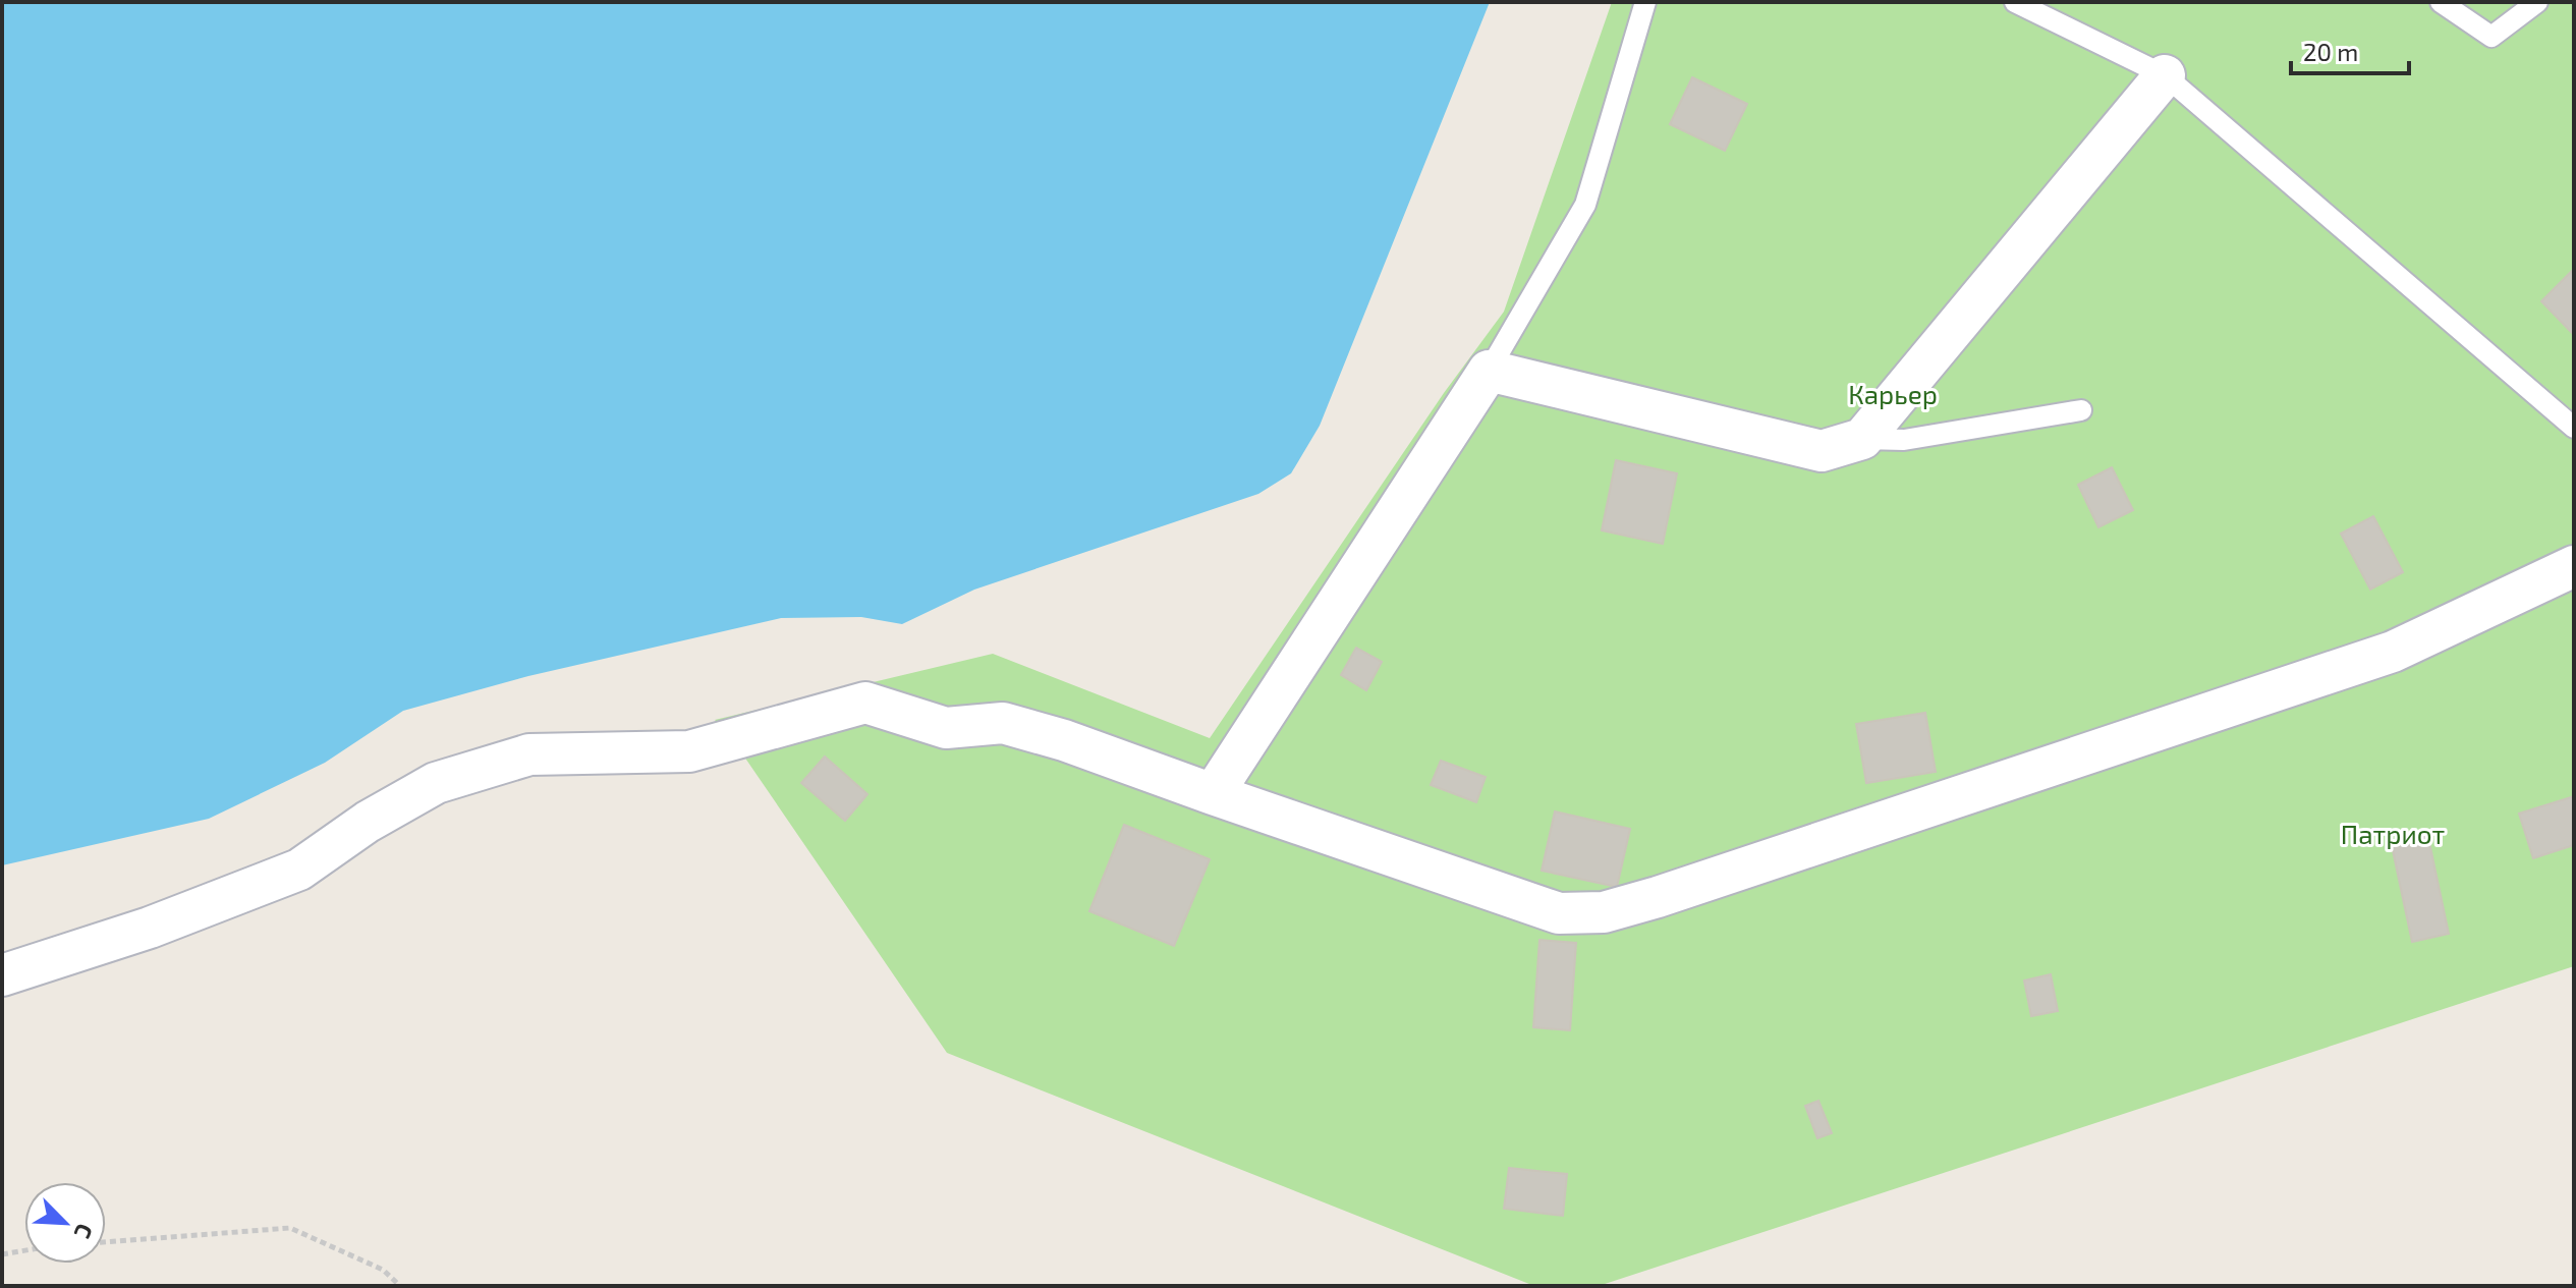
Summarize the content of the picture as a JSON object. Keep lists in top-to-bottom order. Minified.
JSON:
{"parks":["Карьер","Патриот"],"scale_bar":"20 m","north":"bottom right"}
